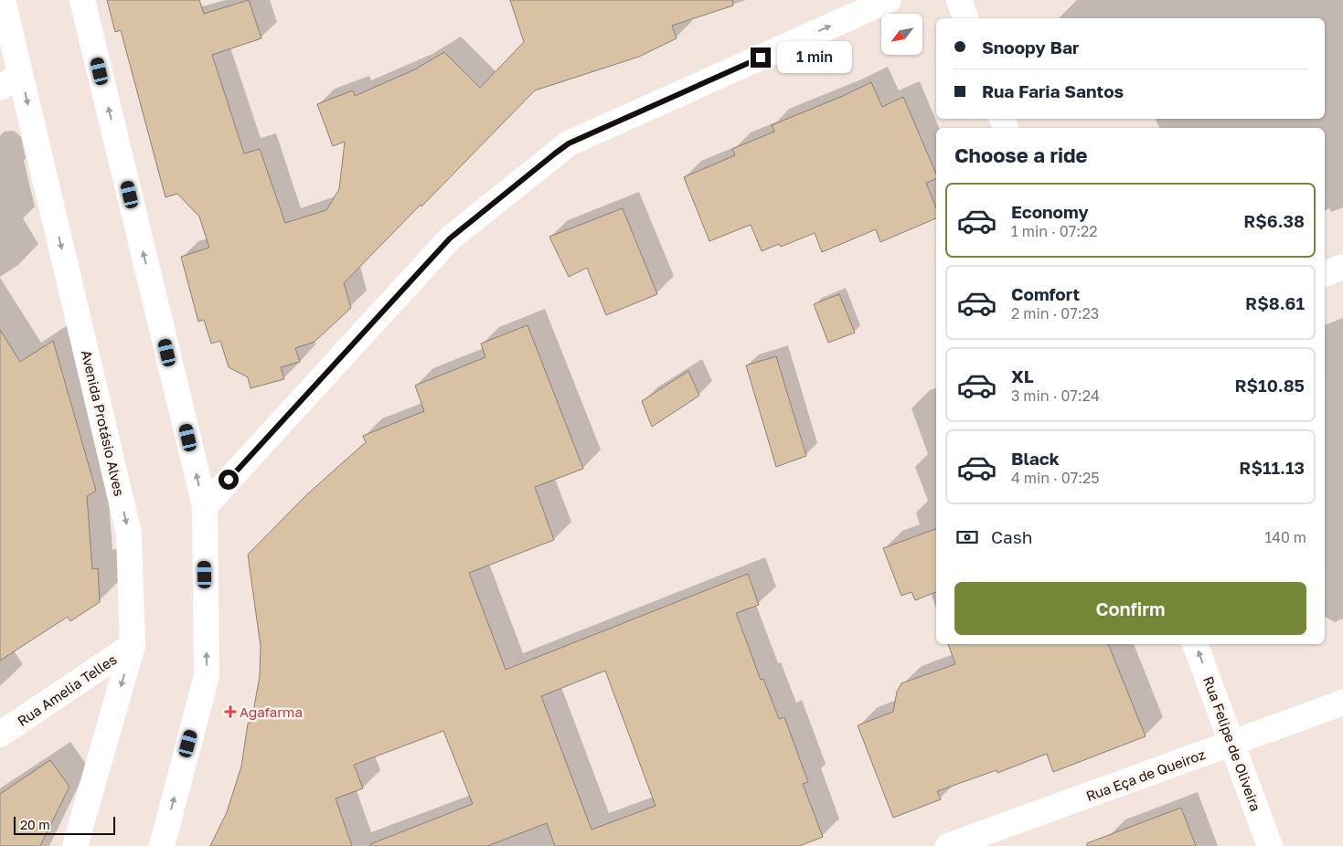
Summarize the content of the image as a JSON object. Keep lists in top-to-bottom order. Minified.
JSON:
{"streets":{"street":["Avenida Protásio Alves","Rua Amelia Telles","Rua Felipe de Oliveira","Rua Eça de Queiroz"]},"crossings":[["Avenida Protásio Alves","Rua Amelia Telles"],["Rua Felipe de Oliveira","Rua Eça de Queiroz"]],"one_way":["Rua Felipe de Oliveira"],"places":{"health":["Agafarma"]},"scale_bar":"20 m","north":"bottom left","page":{"banner":["Snoopy Bar","Rua Faria Santos"],"bubble":"1 min","heading":"Choose a ride","list":[{"name":"Economy","note":"1 min · 07:22","value":"R$6.38"},{"name":"Comfort","note":"2 min · 07:23","value":"R$8.61"},{"name":"XL","note":"3 min · 07:24","value":"R$10.85"},{"name":"Black","note":"4 min · 07:25","value":"R$11.13"}],"pay":["Cash","140 m"],"buttons":"Confirm","scale":"20 m"}}
